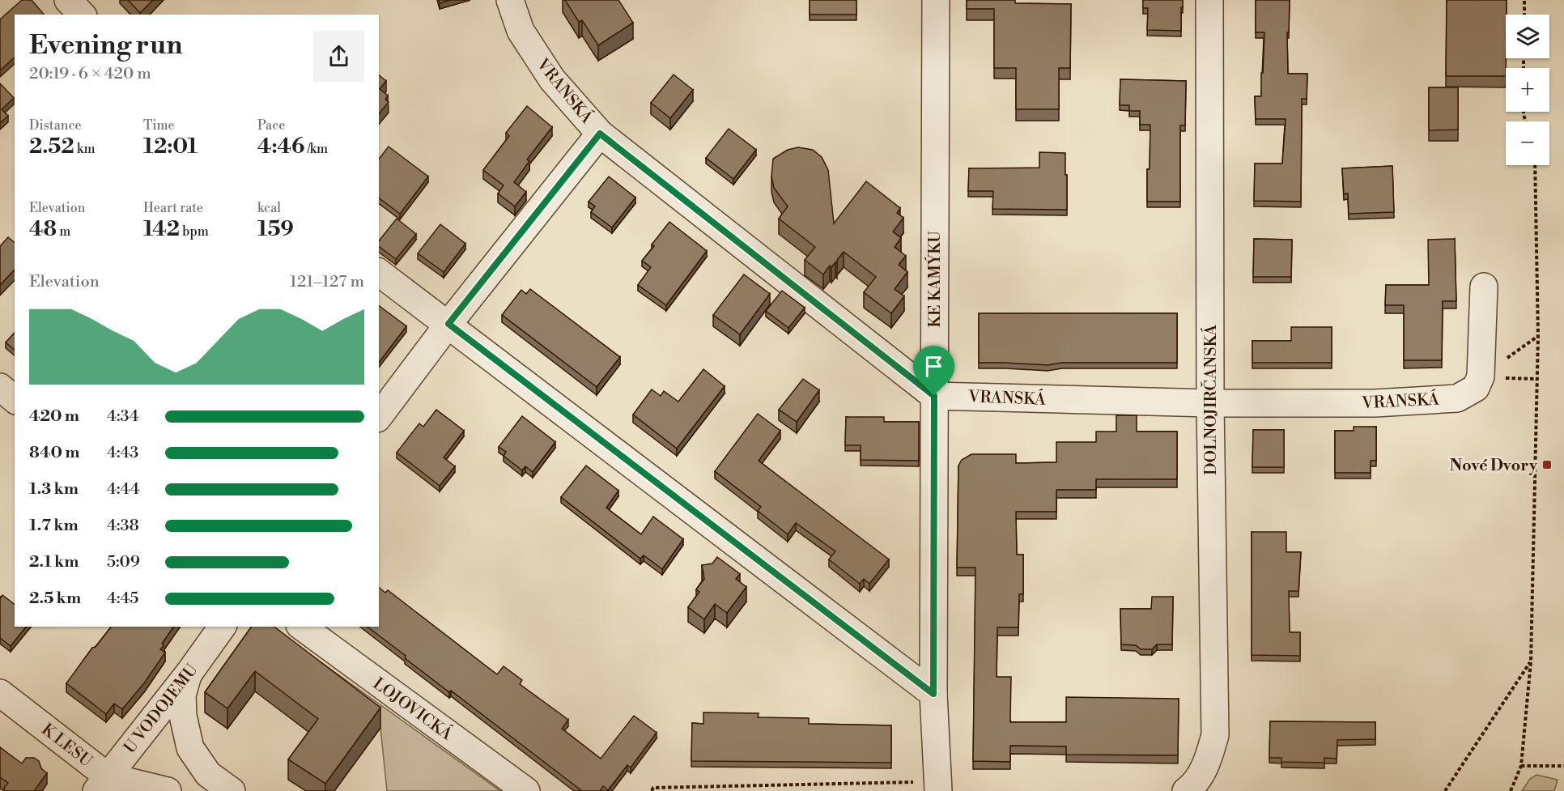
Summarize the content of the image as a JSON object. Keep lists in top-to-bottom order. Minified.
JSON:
{"streets":{"street":["VRANSKÁ","KE KAMÝKU","DOLNOJIRČANSKÁ","U VODOJEMU","LOJOVICKÁ","K LESU"]},"crossings":[["VRANSKÁ","KE KAMÝKU"],["VRANSKÁ","DOLNOJIRČANSKÁ"],["U VODOJEMU","K LESU"]],"places":{"transit":["Nové Dvory"]},"page":{"map_buttons":["+","−"],"heading":["Evening run","20:19 · 6 × 420 m"],"stats":[["Distance","2.52 km"],["Time","12:01"],["Pace","4:46 /km"],["Elevation","48 m"],["Heart rate","142 bpm"],["kcal","159"]],"chart":["Elevation","121–127 m"],"list":[{"name":"420 m","note":"4:34"},{"name":"840 m","note":"4:43"},{"name":"1.3 km","note":"4:44"},{"name":"1.7 km","note":"4:38"},{"name":"2.1 km","note":"5:09"},{"name":"2.5 km","note":"4:45"}]}}
